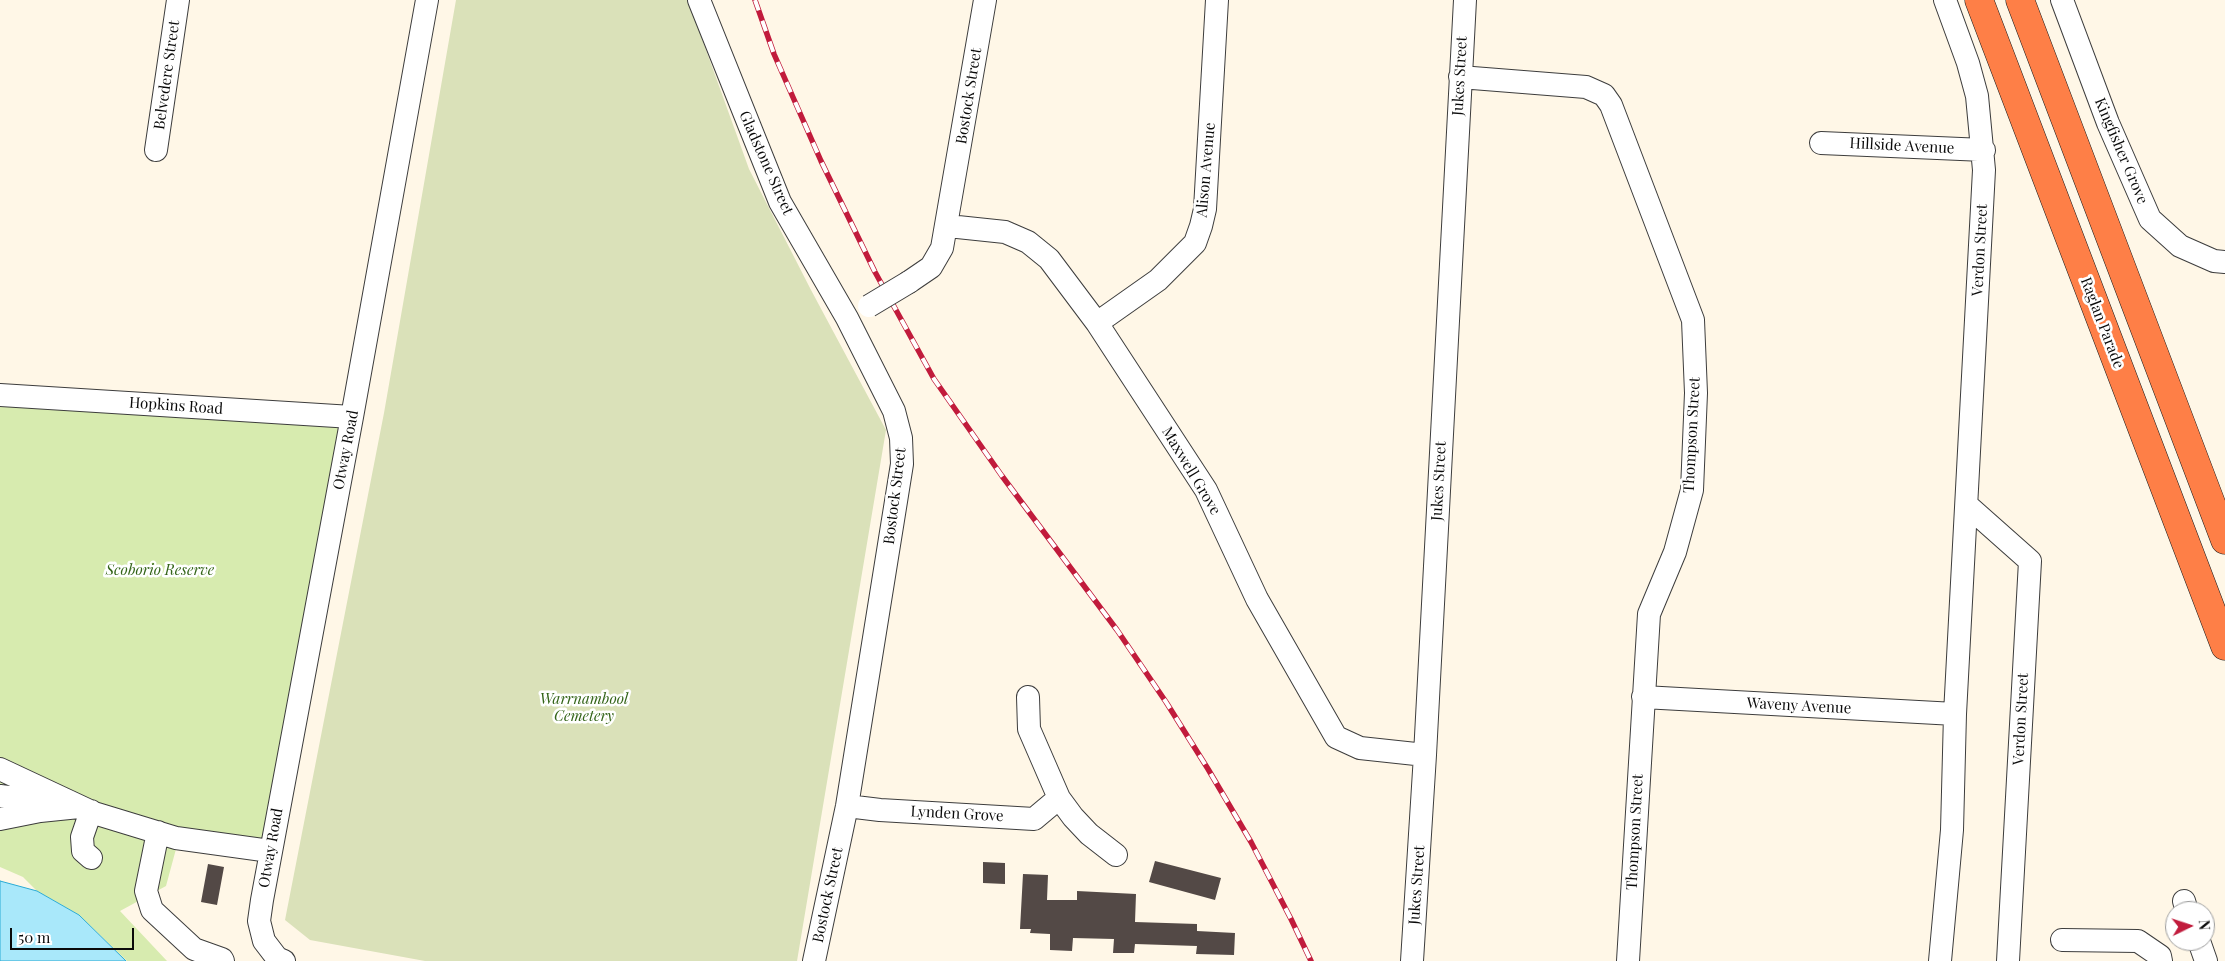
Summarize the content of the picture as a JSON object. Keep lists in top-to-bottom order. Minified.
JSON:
{"streets":{"highway":["Raglan Parade"],"street":["Belvedere Street","Jukes Street","Bostock Street","Hillside Avenue","Kingfisher Grove","Gladstone Street","Alison Avenue","Verdon Street","Hopkins Road","Thompson Street","Otway Road","Maxwell Grove","Waveny Avenue","Lynden Grove"]},"crossings":[["Jukes Street","Thompson Street"],["Jukes Street","Maxwell Grove"],["Bostock Street","Gladstone Street"],["Bostock Street","Maxwell Grove"],["Bostock Street","Lynden Grove"],["Hillside Avenue","Verdon Street"],["Alison Avenue","Maxwell Grove"],["Verdon Street","Waveny Avenue"],["Hopkins Road","Otway Road"],["Thompson Street","Waveny Avenue"]],"parks":["Scoborio Reserve","Warrnambool Cemetery"],"scale_bar":"50 m","north":"right"}
